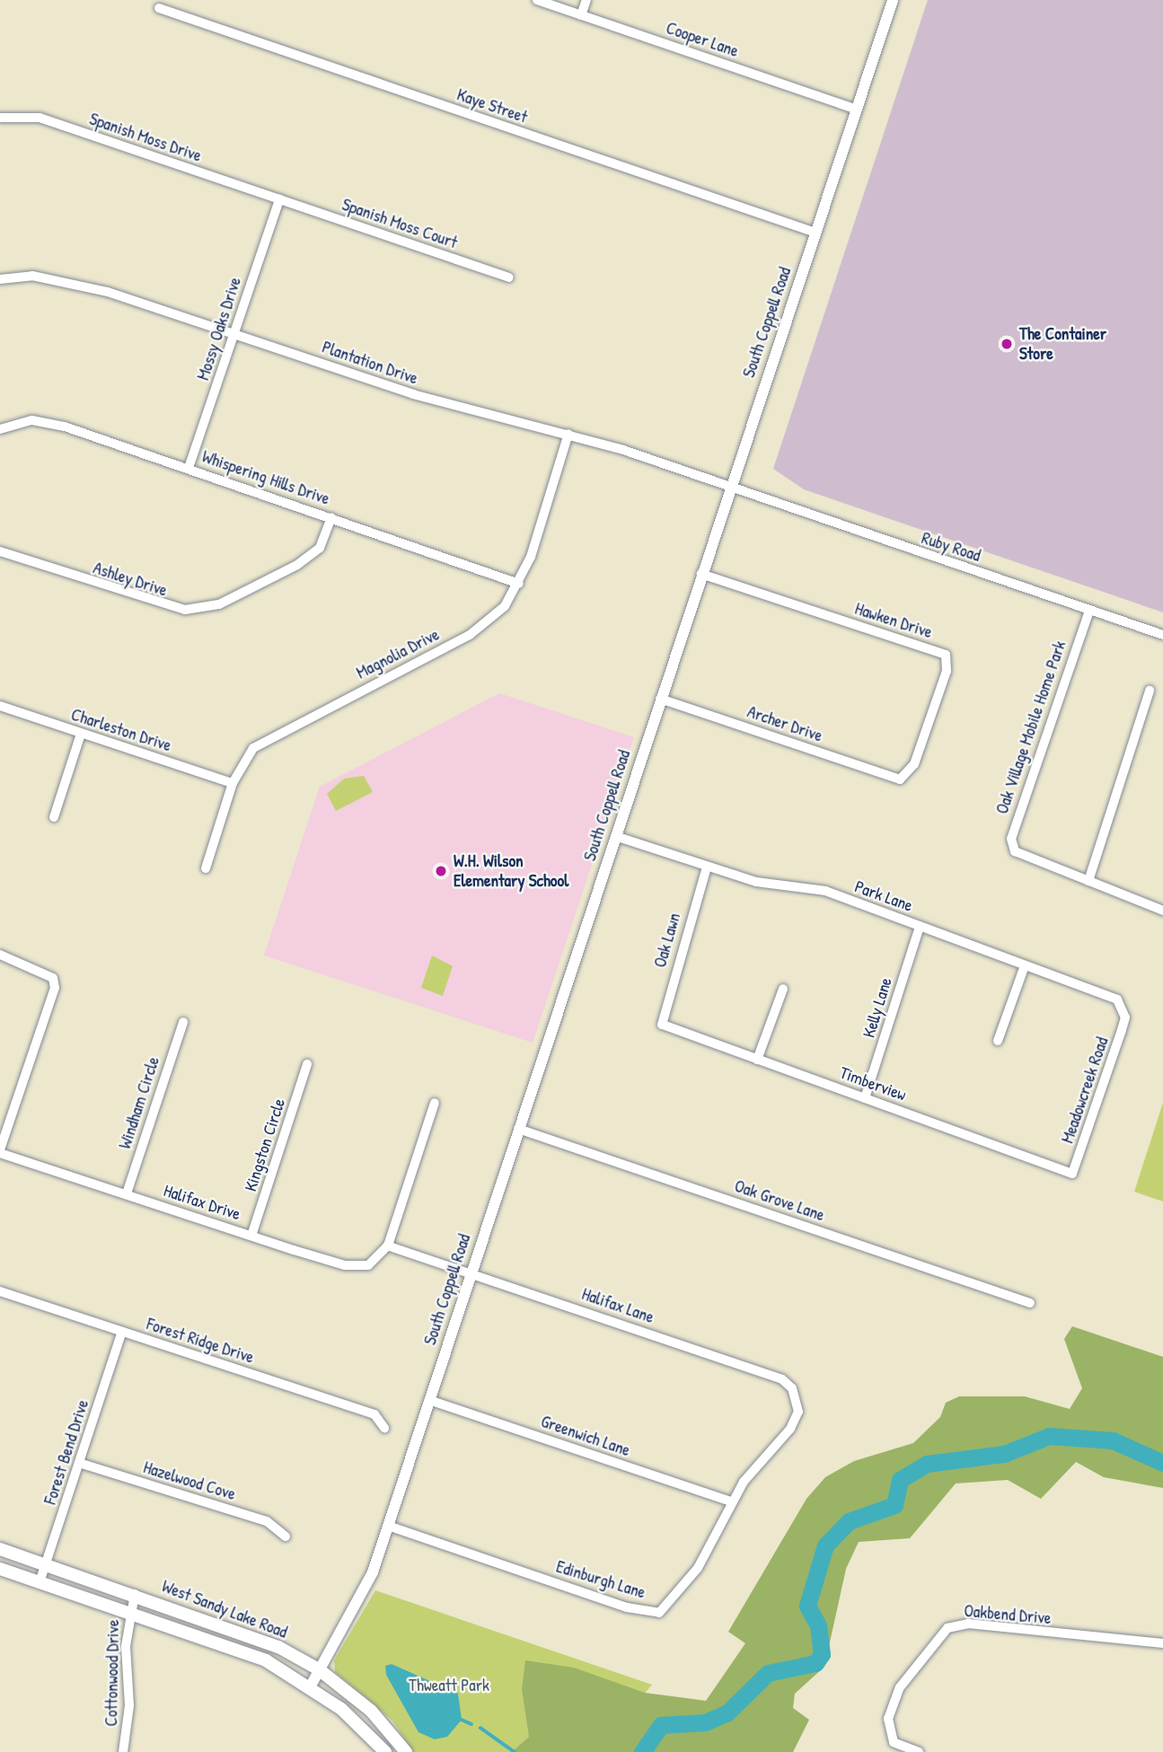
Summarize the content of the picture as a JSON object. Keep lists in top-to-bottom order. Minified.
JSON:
{"streets":{"main road":["West Sandy Lake Road"],"street":["Cooper Lane","Kaye Street","Spanish Moss Drive","Spanish Moss Court","South Coppell Road","Mossy Oaks Drive","Plantation Drive","Whispering Hills Drive","Ruby Road","Ashley Drive","Hawken Drive","Magnolia Drive","Archer Drive","Oak Village Mobile Home Park","Charleston Drive","Park Lane","Oak Lawn","Kelly Lane","Timberview","Meadowcreek Road","Windham Circle","Kingston Circle","Oak Grove Lane","Halifax Drive","Halifax Lane","Forest Ridge Drive","Greenwich Lane","Forest Bend Drive","Hazelwood Cove","Edinburgh Lane","Oakbend Drive","Cottonwood Drive"]},"crossings":[["Cooper Lane","South Coppell Road"],["Kaye Street","South Coppell Road"],["Spanish Moss Drive","Spanish Moss Court"],["Spanish Moss Drive","Mossy Oaks Drive"],["Spanish Moss Court","Mossy Oaks Drive"],["South Coppell Road","Plantation Drive"],["South Coppell Road","Ruby Road"],["South Coppell Road","Hawken Drive"],["South Coppell Road","Archer Drive"],["South Coppell Road","Park Lane"],["South Coppell Road","Oak Grove Lane"],["South Coppell Road","Halifax Lane"],["South Coppell Road","Greenwich Lane"],["South Coppell Road","Edinburgh Lane"],["South Coppell Road","West Sandy Lake Road"],["Mossy Oaks Drive","Plantation Drive"],["Mossy Oaks Drive","Whispering Hills Drive"],["Plantation Drive","Ruby Road"],["Plantation Drive","Magnolia Drive"],["Whispering Hills Drive","Ashley Drive"],["Whispering Hills Drive","Magnolia Drive"],["Ruby Road","Oak Village Mobile Home Park"],["Hawken Drive","Archer Drive"],["Magnolia Drive","Charleston Drive"],["Park Lane","Oak Lawn"],["Park Lane","Kelly Lane"],["Park Lane","Meadowcreek Road"],["Oak Lawn","Timberview"],["Kelly Lane","Timberview"],["Timberview","Meadowcreek Road"],["Windham Circle","Halifax Drive"],["Kingston Circle","Halifax Drive"],["Halifax Drive","Halifax Lane"],["Halifax Lane","Edinburgh Lane"],["Forest Ridge Drive","Forest Bend Drive"],["Greenwich Lane","Edinburgh Lane"],["Forest Bend Drive","Hazelwood Cove"],["Forest Bend Drive","West Sandy Lake Road"],["West Sandy Lake Road","Cottonwood Drive"]],"parks":["Thweatt Park"],"places":["The Container Store","W.H. Wilson Elementary School"]}
